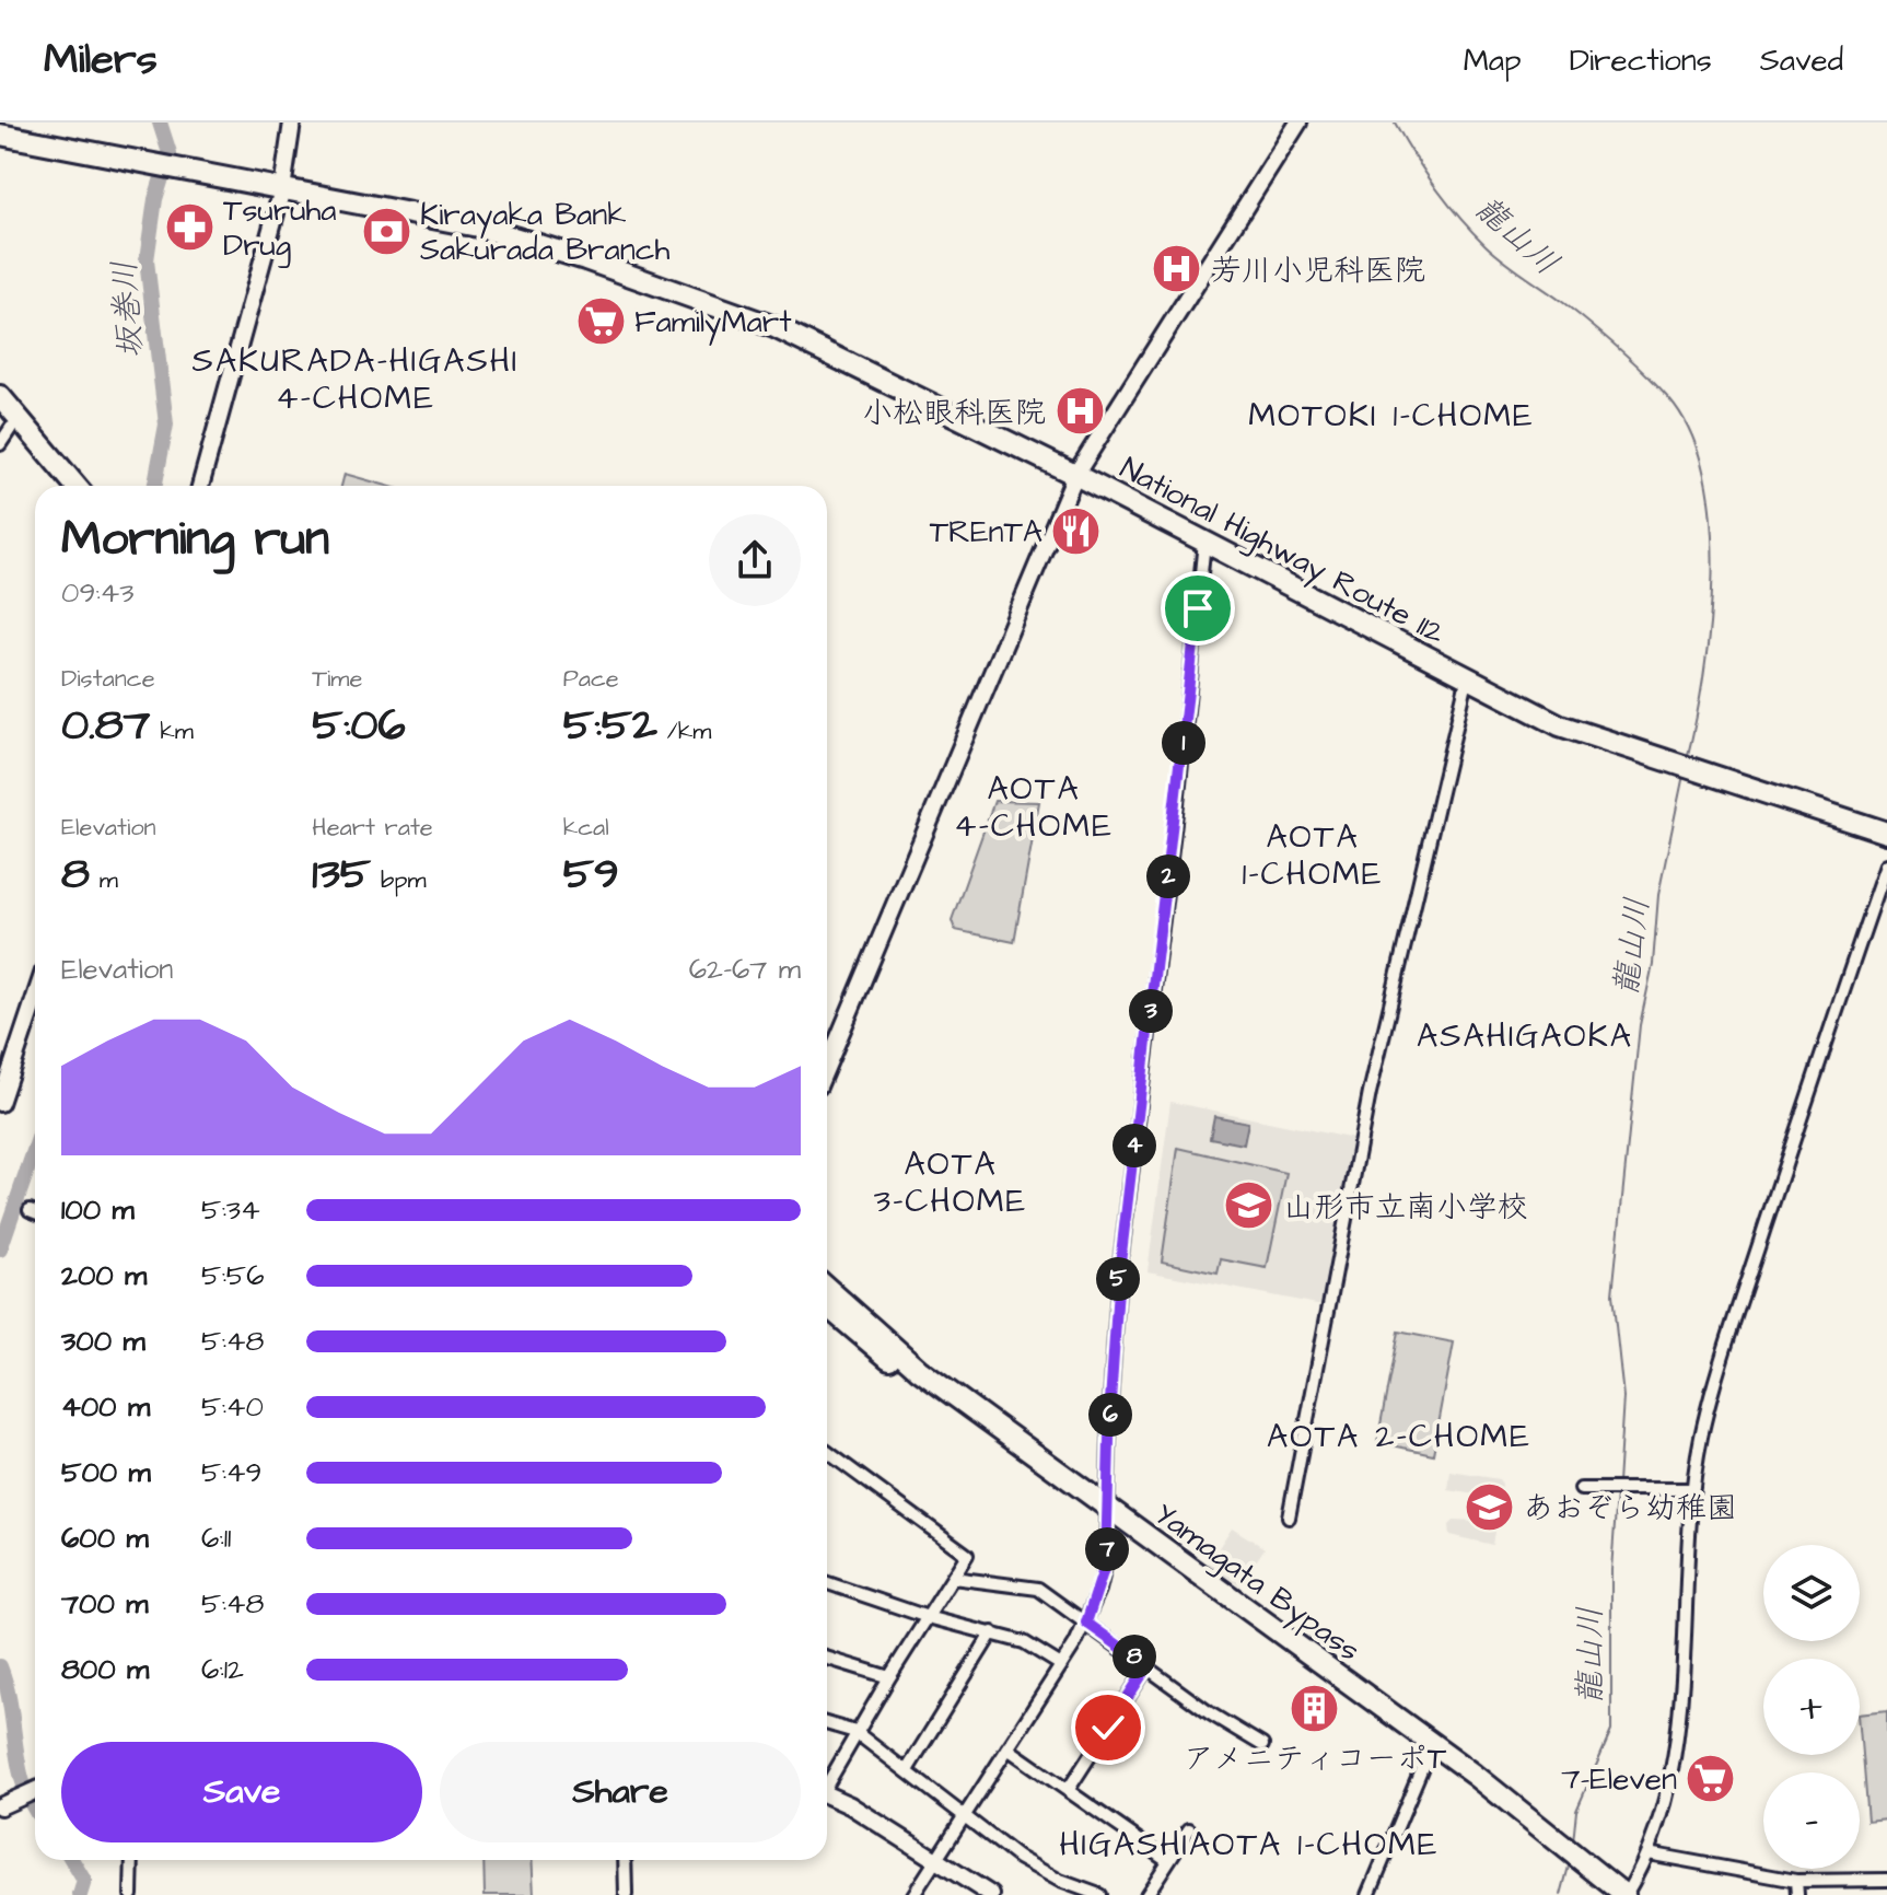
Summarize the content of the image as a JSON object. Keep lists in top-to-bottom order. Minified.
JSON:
{"streets":{"highway":["National Highway Route 112","Yamagata Bypass"]},"districts":["SAKURADA-HIGASHI 4-CHOME","MOTOKI 1-CHOME","AOTA 4-CHOME","AOTA 1-CHOME","ASAHIGAOKA","AOTA 3-CHOME","AOTA 2-CHOME","HIGASHIAOTA 1-CHOME"],"water":["龍山川","坂巻川"],"places":{"pharmacy":["Tsuruha Drug"],"bank":["Kirayaka Bank Sakurada Branch"],"hospital":["芳川小児科医院","小松眼科医院"],"supermarket":["FamilyMart","7-Eleven"],"restaurant":["TREnTA"],"school or university":["山形市立南小学校","あおぞら幼稚園"],"building":["アメニティコーポT"]},"page":{"header":"Milers","nav":["Map","Directions","Saved"],"heading":["Morning run","09:43"],"stats":[["Distance","0.87 km"],["Time","5:06"],["Pace","5:52 /km"],["Elevation","8 m"],["Heart rate","135 bpm"],["kcal","59"]],"pins":["1","2","3","4","5","6","7","8"],"chart":["Elevation","62–67 m"],"list":[{"name":"100 m","note":"5:34"},{"name":"200 m","note":"5:56"},{"name":"300 m","note":"5:48"},{"name":"400 m","note":"5:40"},{"name":"500 m","note":"5:49"},{"name":"600 m","note":"6:11"},{"name":"700 m","note":"5:48"},{"name":"800 m","note":"6:12"}],"map_buttons":["+","−"],"buttons":["Save","Share"]}}
